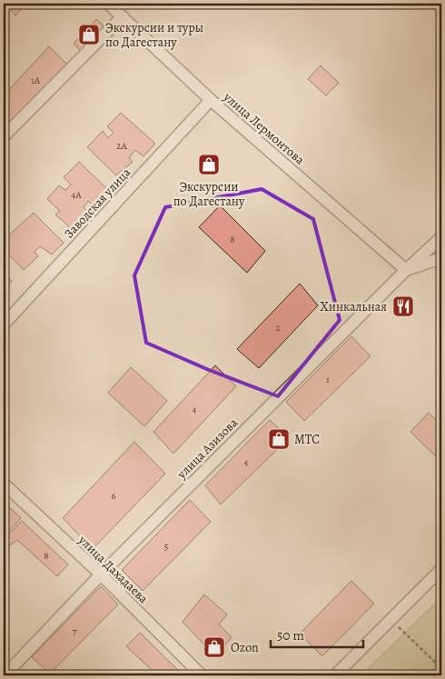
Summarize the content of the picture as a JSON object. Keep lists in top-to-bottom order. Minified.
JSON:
{"streets":{"street":["улица Лермонтова","Заводская улица","улица Азизова","улица Дахадаева"]},"crossings":[["улица Лермонтова","Заводская улица"],["улица Лермонтова","улица Азизова"],["улица Азизова","улица Дахадаева"]],"places":{"shop":["Экскурсии и туры по Дагестану","Экскурсии по Дагестану","МТС","Ozon"],"restaurant":["Хинкальная"]},"house_numbers":["1А","2А","4А","8","2","1","4","4","6","5","8","7"],"scale_bar":"50 m"}
